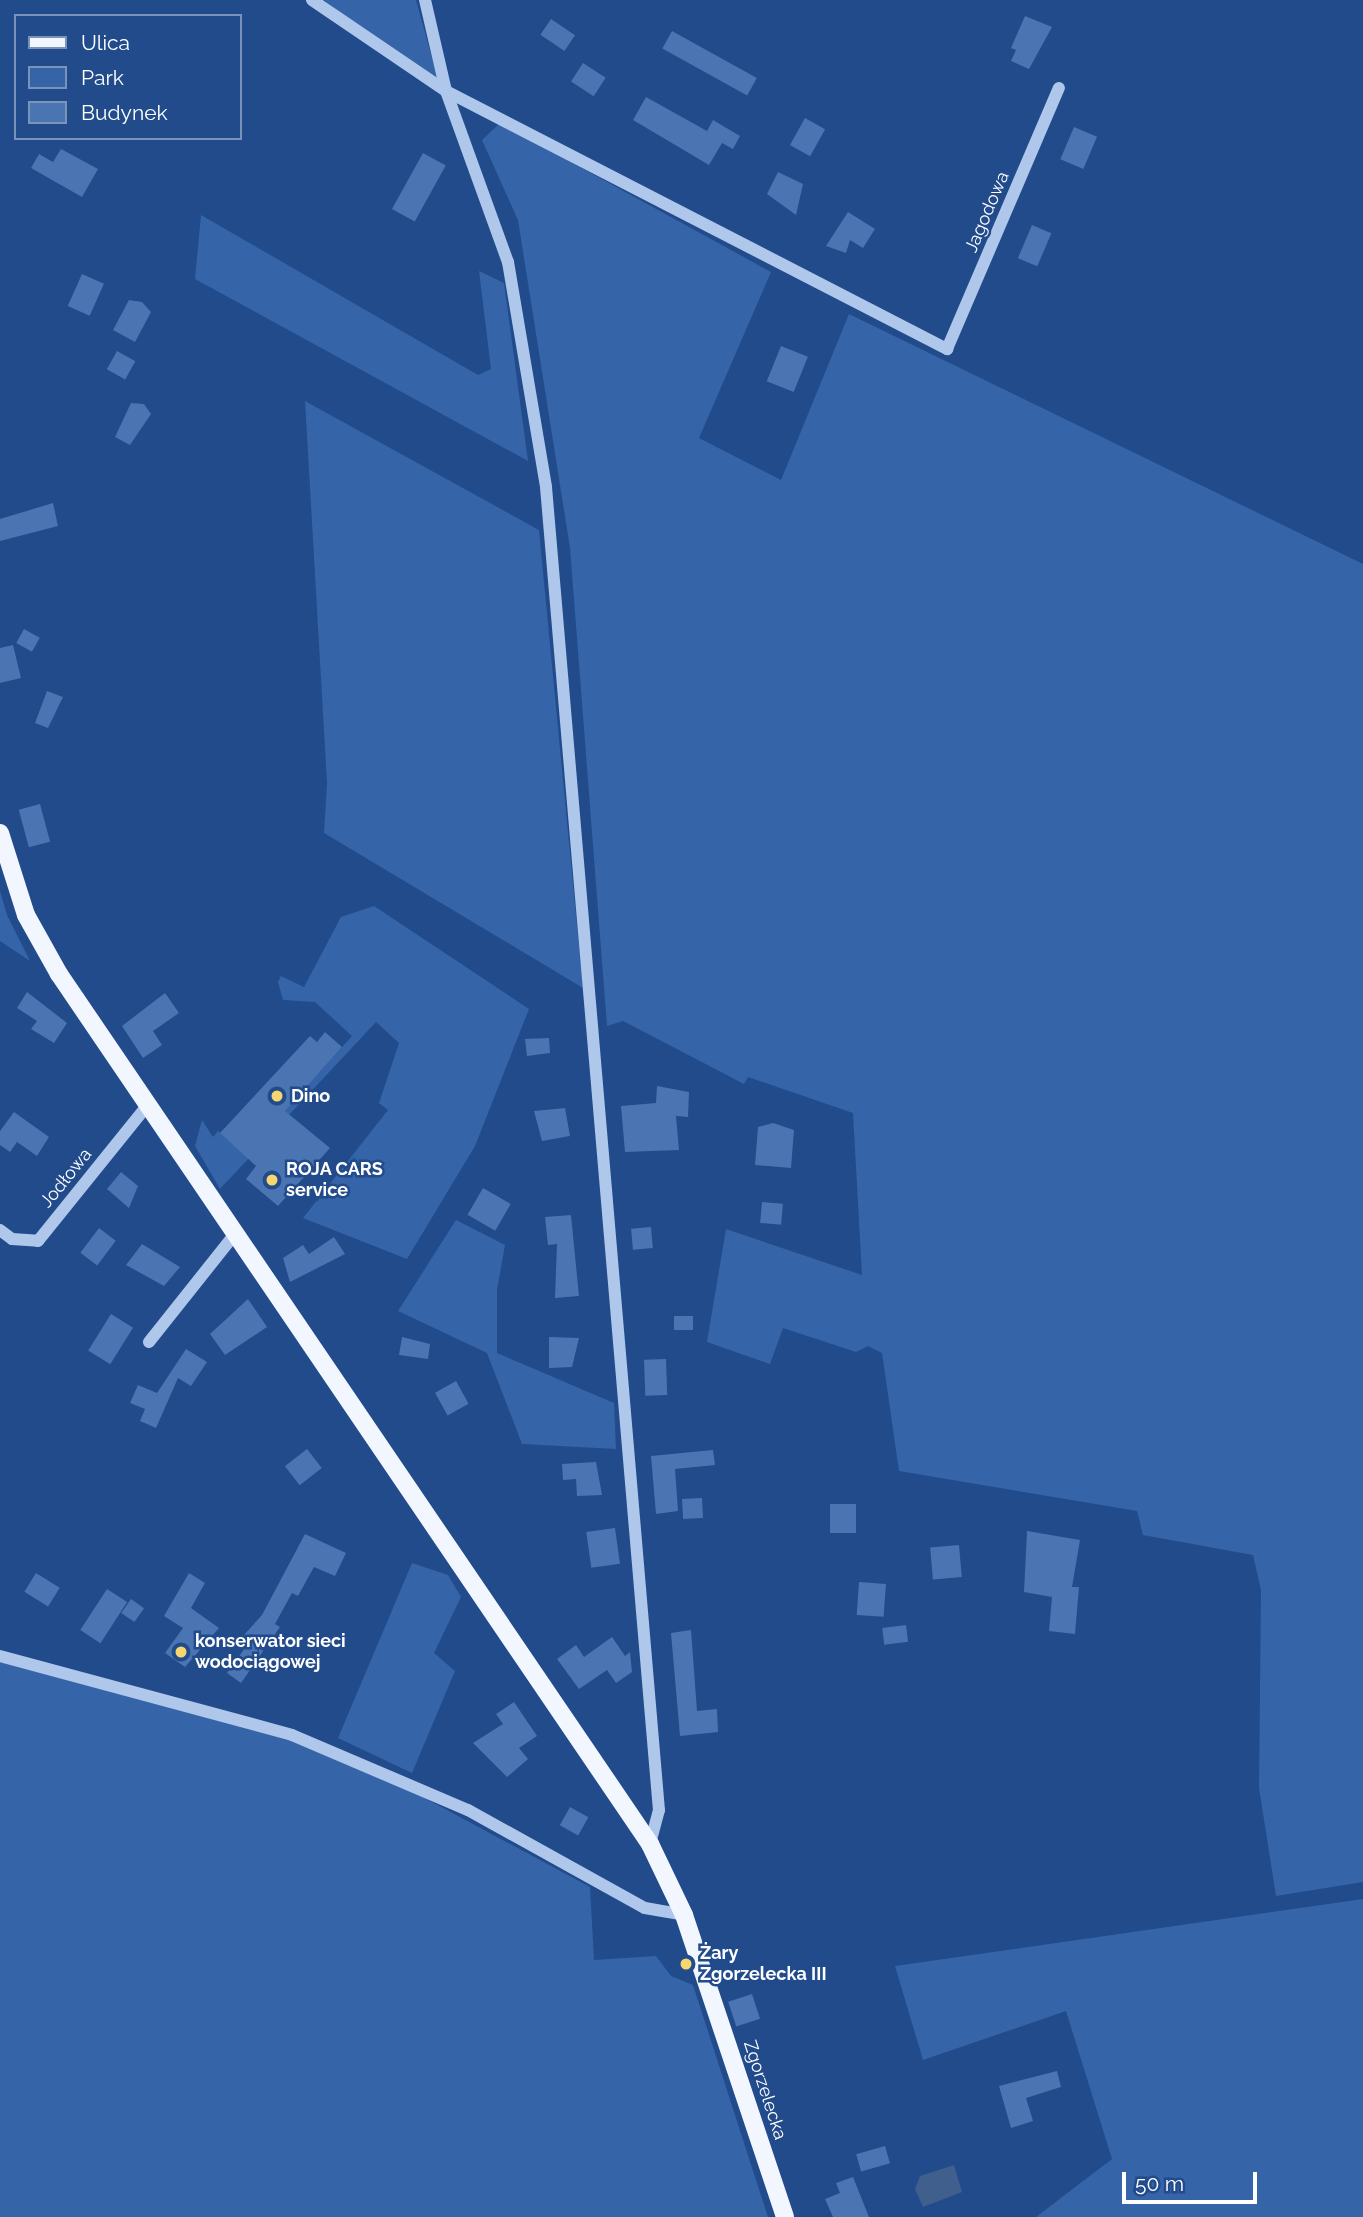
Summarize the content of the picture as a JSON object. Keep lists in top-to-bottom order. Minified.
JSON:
{"streets":{"main road":["Zgorzelecka"],"street":["Jagodowa","Jodłowa"]},"crossings":[["Jodłowa","Zgorzelecka"]],"places":["Dino","ROJA CARS service","konserwator sieci wodociągowej","Żary Zgorzelecka III"],"legend":["Ulica","Park","Budynek"],"scale_bar":"50 m"}
